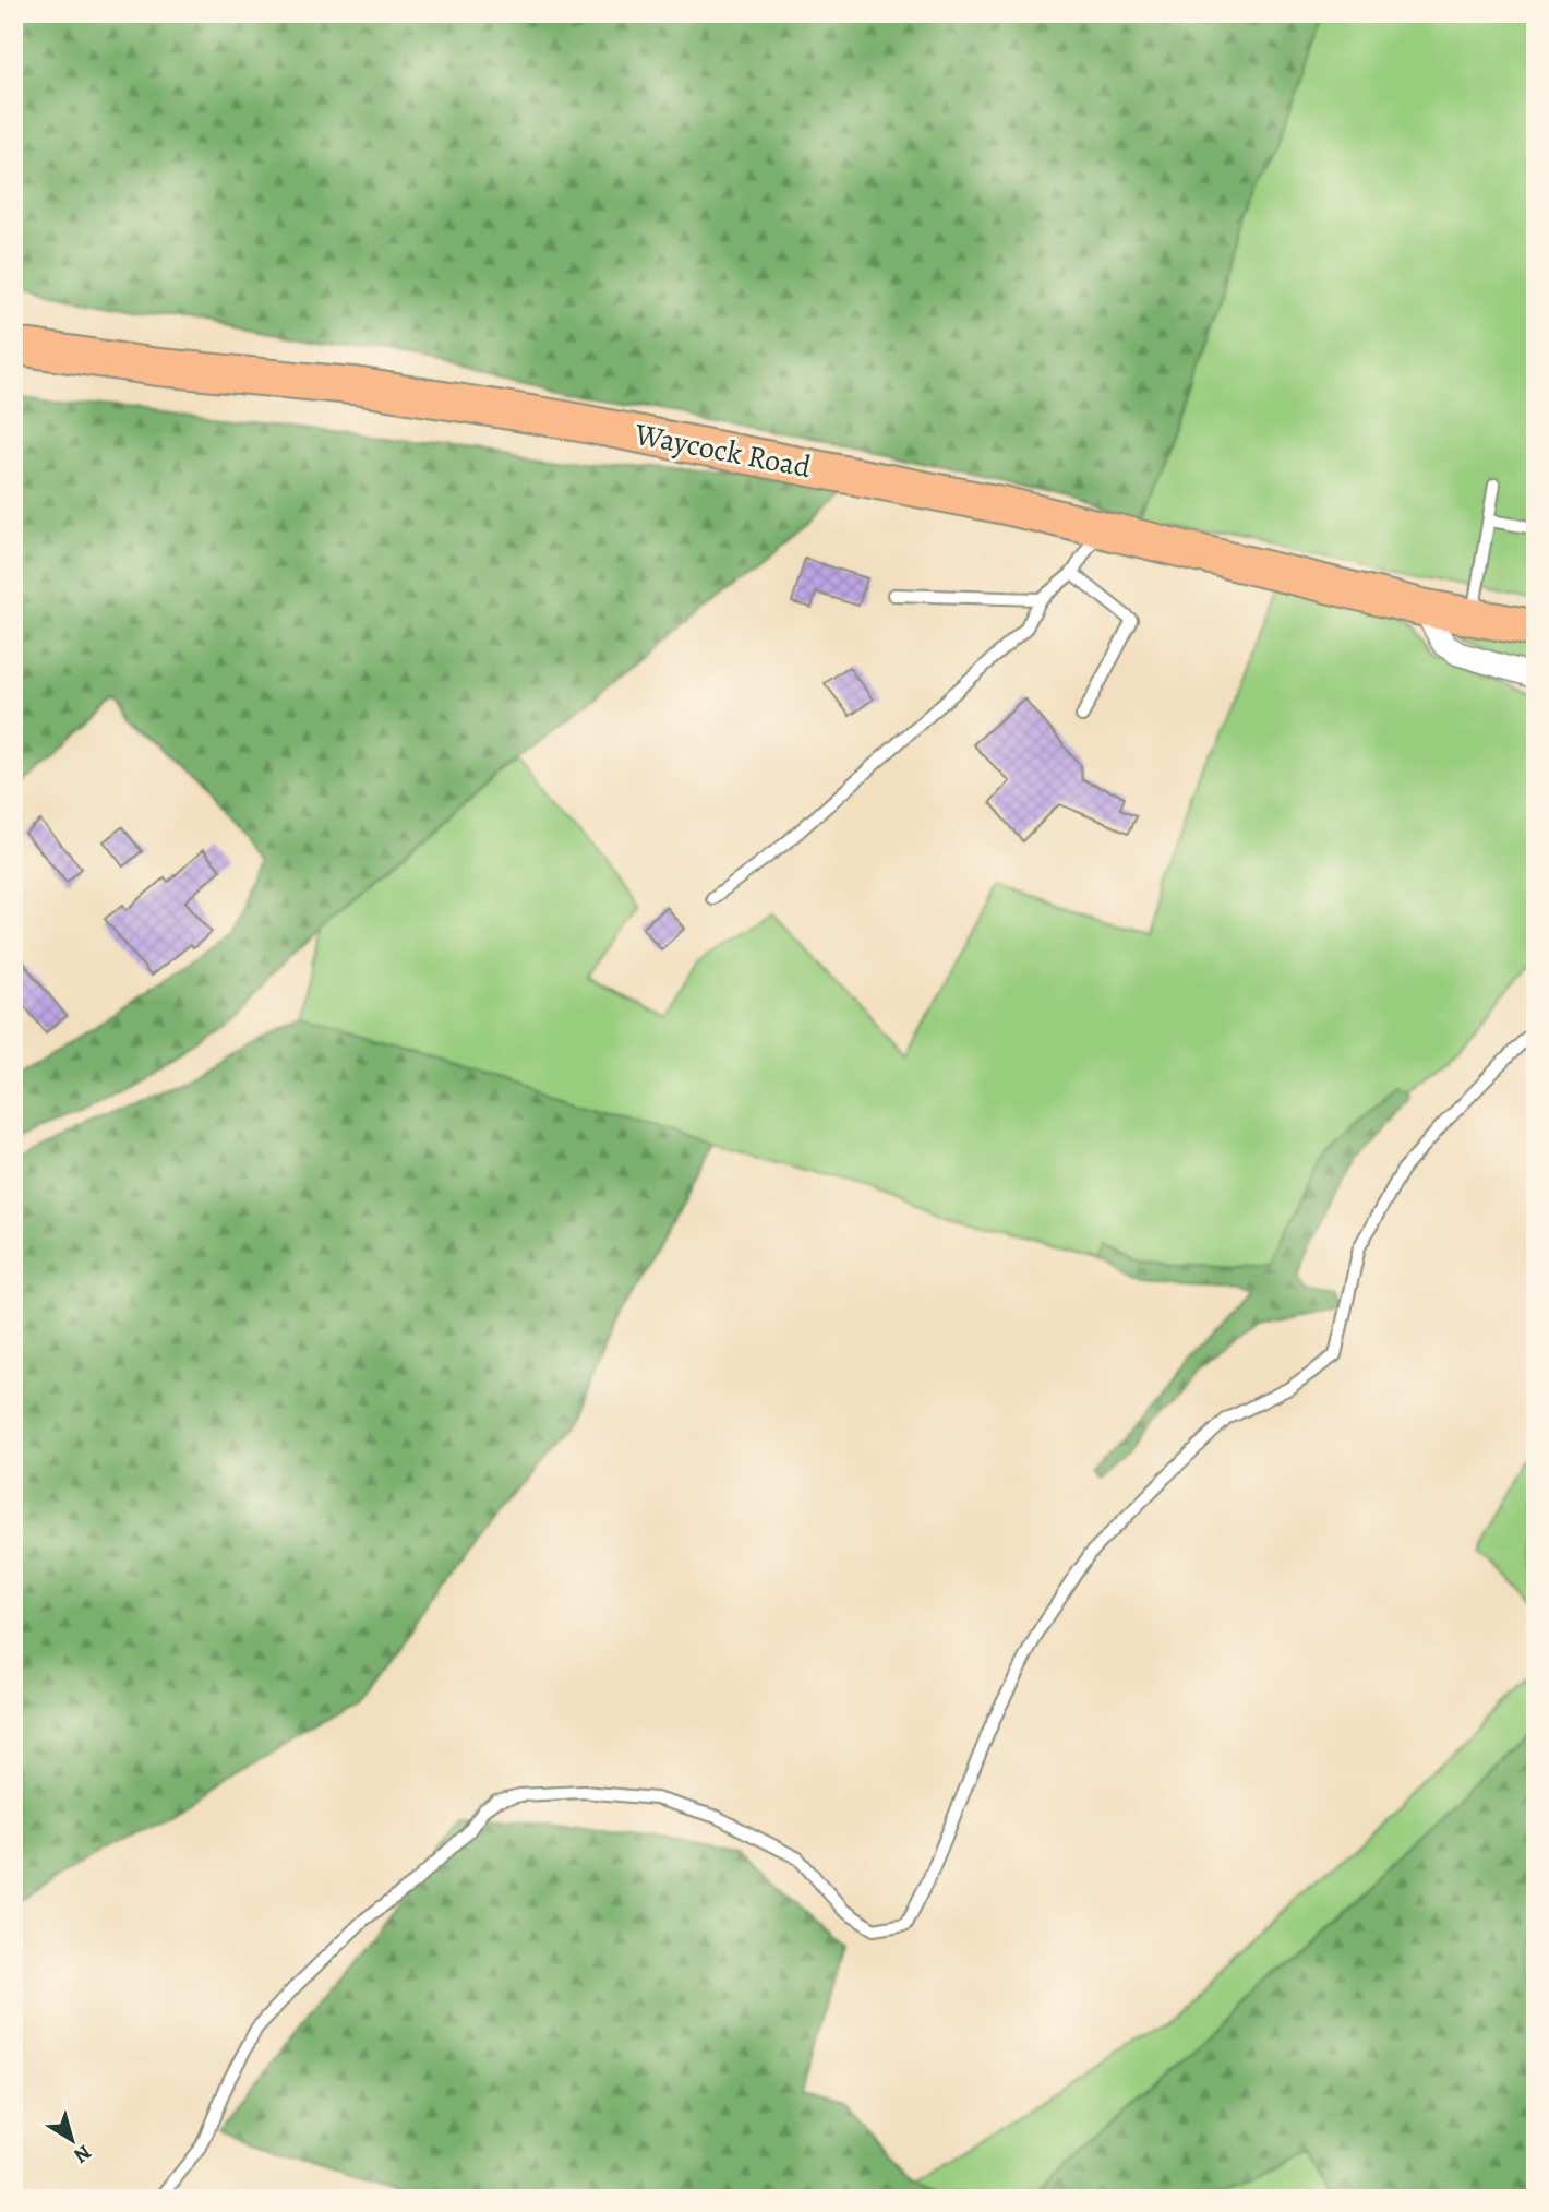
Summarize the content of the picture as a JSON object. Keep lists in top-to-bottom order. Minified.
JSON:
{"streets":{"main road":["Waycock Road"]},"north":"bottom right"}
